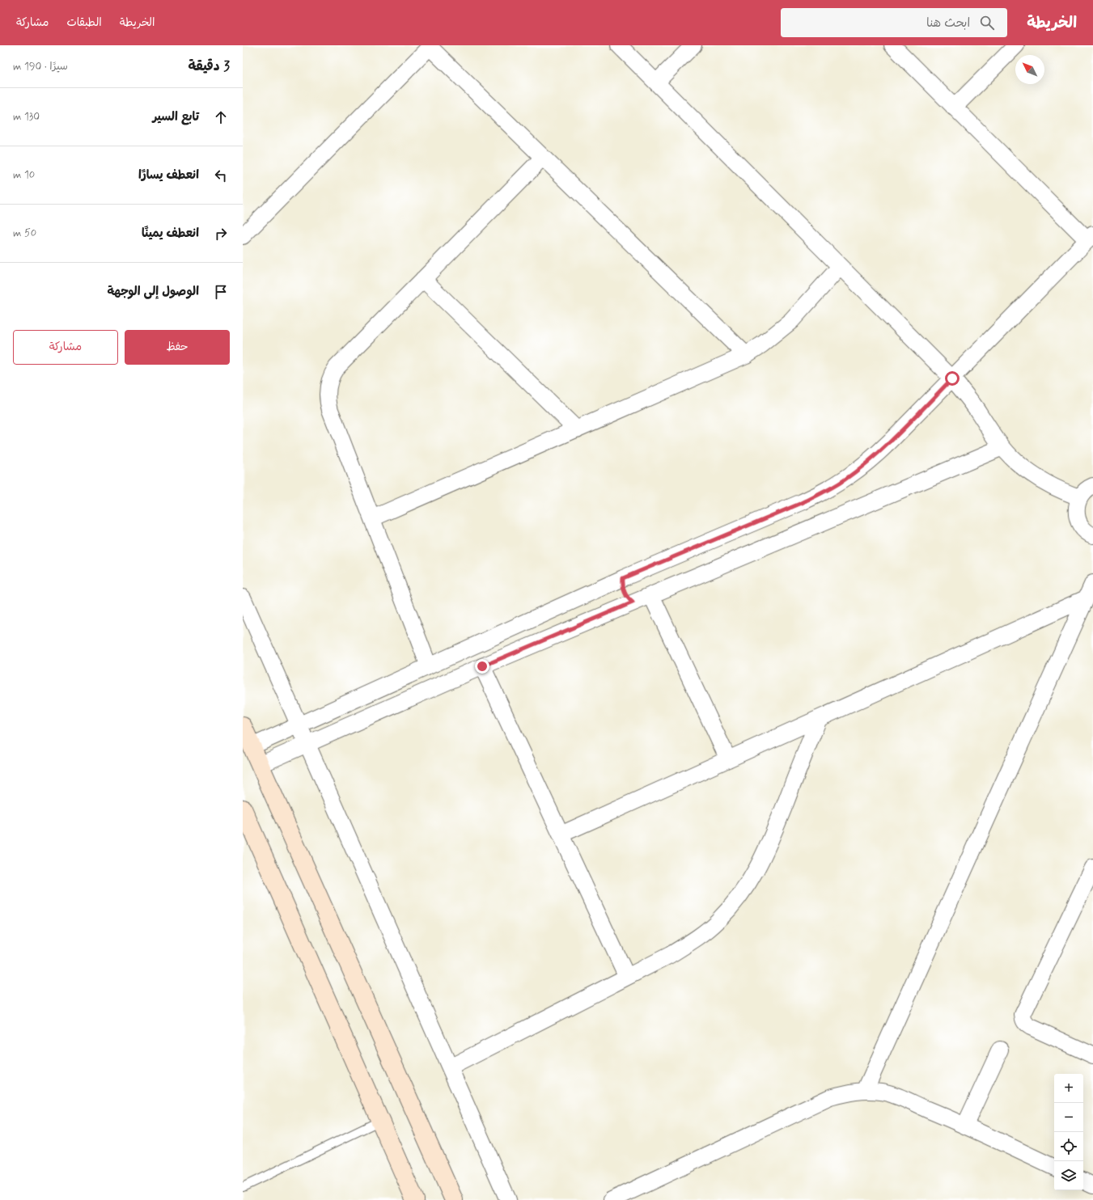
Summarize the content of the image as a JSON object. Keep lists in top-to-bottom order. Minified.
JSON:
{"north":"top left","page":{"header":"الخريطة","search":"ابحث هنا","nav":["الخريطة","الطبقات","مشاركة"],"heading":["3 دقيقة","سيرًا · 190 m"],"list":[["تابع السير","130 m"],["انعطف يسارًا","10 m"],["انعطف يمينًا","50 m"],"الوصول إلى الوجهة"],"buttons":["حفظ","مشاركة"],"map_buttons":["+","−"]}}
